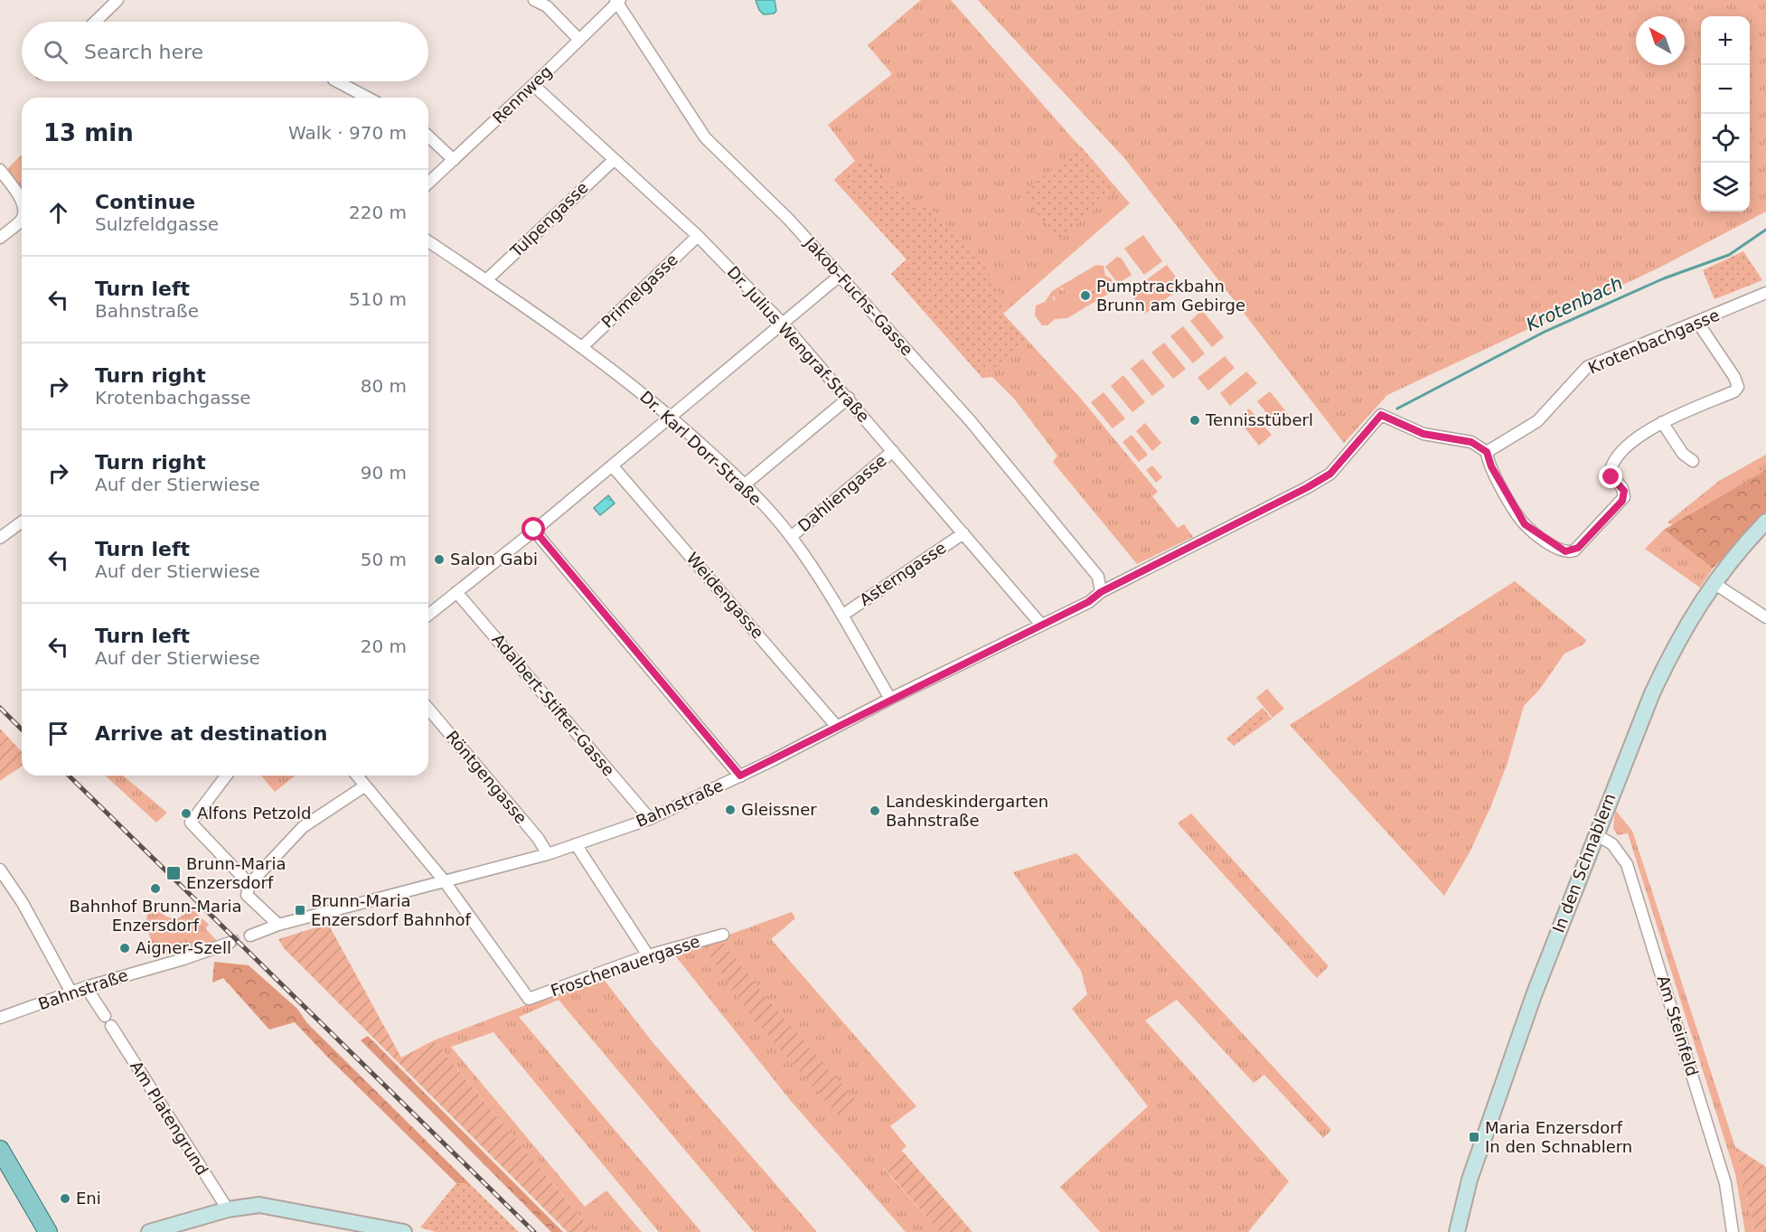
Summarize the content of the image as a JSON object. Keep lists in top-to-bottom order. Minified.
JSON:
{"streets":{"street":["Rennweg","Tulpengasse","Primelgasse","Jakob-Fuchs-Gasse","Krotenbachgasse","Dr. Julius Wengraf-Straße","Dr. Karl Dorr-Straße","Dahliengasse","Asterngasse","Weidengasse","Adalbert-Stifter-Gasse","Röntgengasse","Bahnstraße","In den Schnablern","Froschenauergasse","Am Steinfeld","Am Platengrund"]},"crossings":[["Rennweg","Jakob-Fuchs-Gasse"],["Rennweg","Dr. Julius Wengraf-Straße"],["Tulpengasse","Dr. Julius Wengraf-Straße"],["Tulpengasse","Dr. Karl Dorr-Straße"],["Primelgasse","Dr. Julius Wengraf-Straße"],["Primelgasse","Dr. Karl Dorr-Straße"],["Jakob-Fuchs-Gasse","Bahnstraße"],["Krotenbachgasse","Bahnstraße"],["Dr. Julius Wengraf-Straße","Dahliengasse"],["Dr. Julius Wengraf-Straße","Asterngasse"],["Dr. Julius Wengraf-Straße","Bahnstraße"],["Dr. Karl Dorr-Straße","Dahliengasse"],["Dr. Karl Dorr-Straße","Asterngasse"],["Dr. Karl Dorr-Straße","Bahnstraße"],["Weidengasse","Bahnstraße"],["Adalbert-Stifter-Gasse","Bahnstraße"],["Röntgengasse","Bahnstraße"],["Bahnstraße","Froschenauergasse"],["Bahnstraße","Am Platengrund"],["In den Schnablern","Am Steinfeld"]],"water":["Krotenbach"],"places":{"other":["Pumptrackbahn Brunn am Gebirge","Tennisstüberl","Salon Gabi","Gleissner","Landeskindergarten Bahnstraße","Alfons Petzold","Bahnhof Brunn-Maria Enzersdorf","Aigner-Szell","Eni"],"transit":["Brunn-Maria Enzersdorf","Brunn-Maria Enzersdorf Bahnhof","Maria Enzersdorf In den Schnablern"]},"north":"top left","page":{"map_buttons":["+","−"],"search":"Search here","heading":["13 min","Walk · 970 m"],"list":[["Continue","Sulzfeldgasse","220 m"],["Turn left","Bahnstraße","510 m"],["Turn right","Krotenbachgasse","80 m"],["Turn right","Auf der Stierwiese","90 m"],["Turn left","Auf der Stierwiese","50 m"],["Turn left","Auf der Stierwiese","20 m"],"Arrive at destination"]}}
